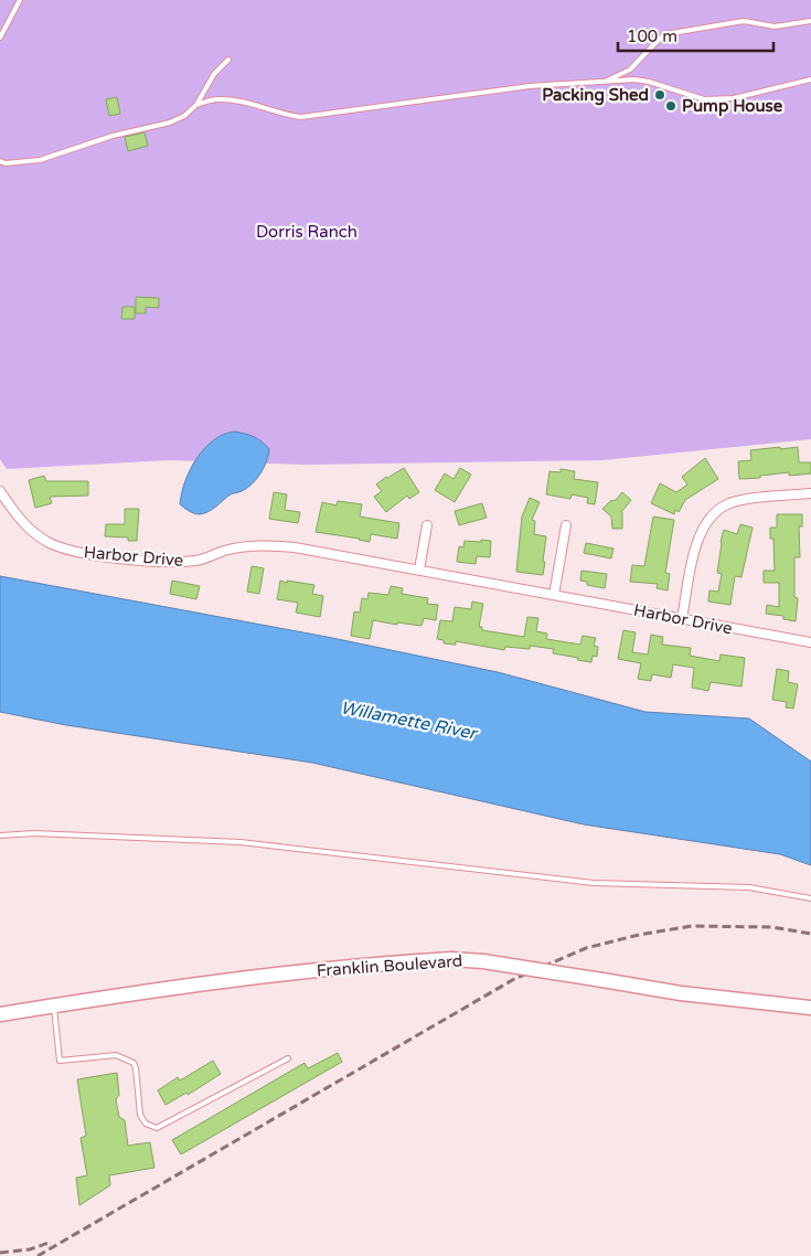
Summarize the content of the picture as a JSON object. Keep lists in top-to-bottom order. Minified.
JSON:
{"streets":{"main road":["Franklin Boulevard"],"street":["Harbor Drive"]},"water":["Willamette River"],"parks":["Dorris Ranch"],"places":["Packing Shed","Pump House"],"scale_bar":"100 m"}
